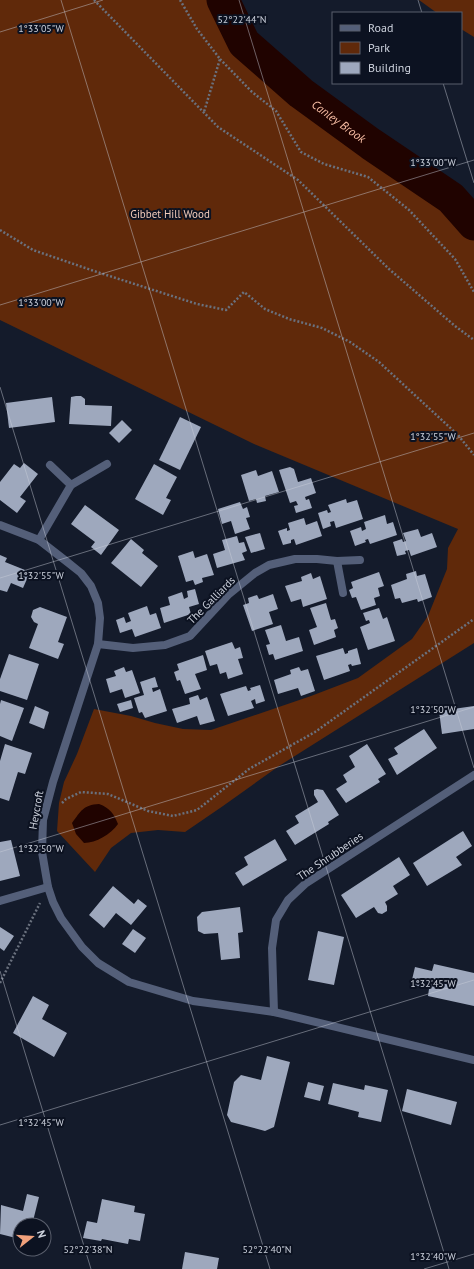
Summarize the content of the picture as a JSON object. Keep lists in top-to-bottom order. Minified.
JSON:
{"streets":{"street":["The Galliards","Heycroft","The Shrubberies"]},"crossings":[["The Galliards","Heycroft"],["Heycroft","The Shrubberies"]],"water":["Canley Brook"],"parks":["Gibbet Hill Wood"],"legend":["Road","Park","Building"],"north":"right","coordinates":["52°22'44\"N","1°33'05\"W","1°33'00\"W","1°32'55\"W","1°32'50\"W","1°32'45\"W","52°22'38\"N","52°22'40\"N","1°32'40\"W"]}
